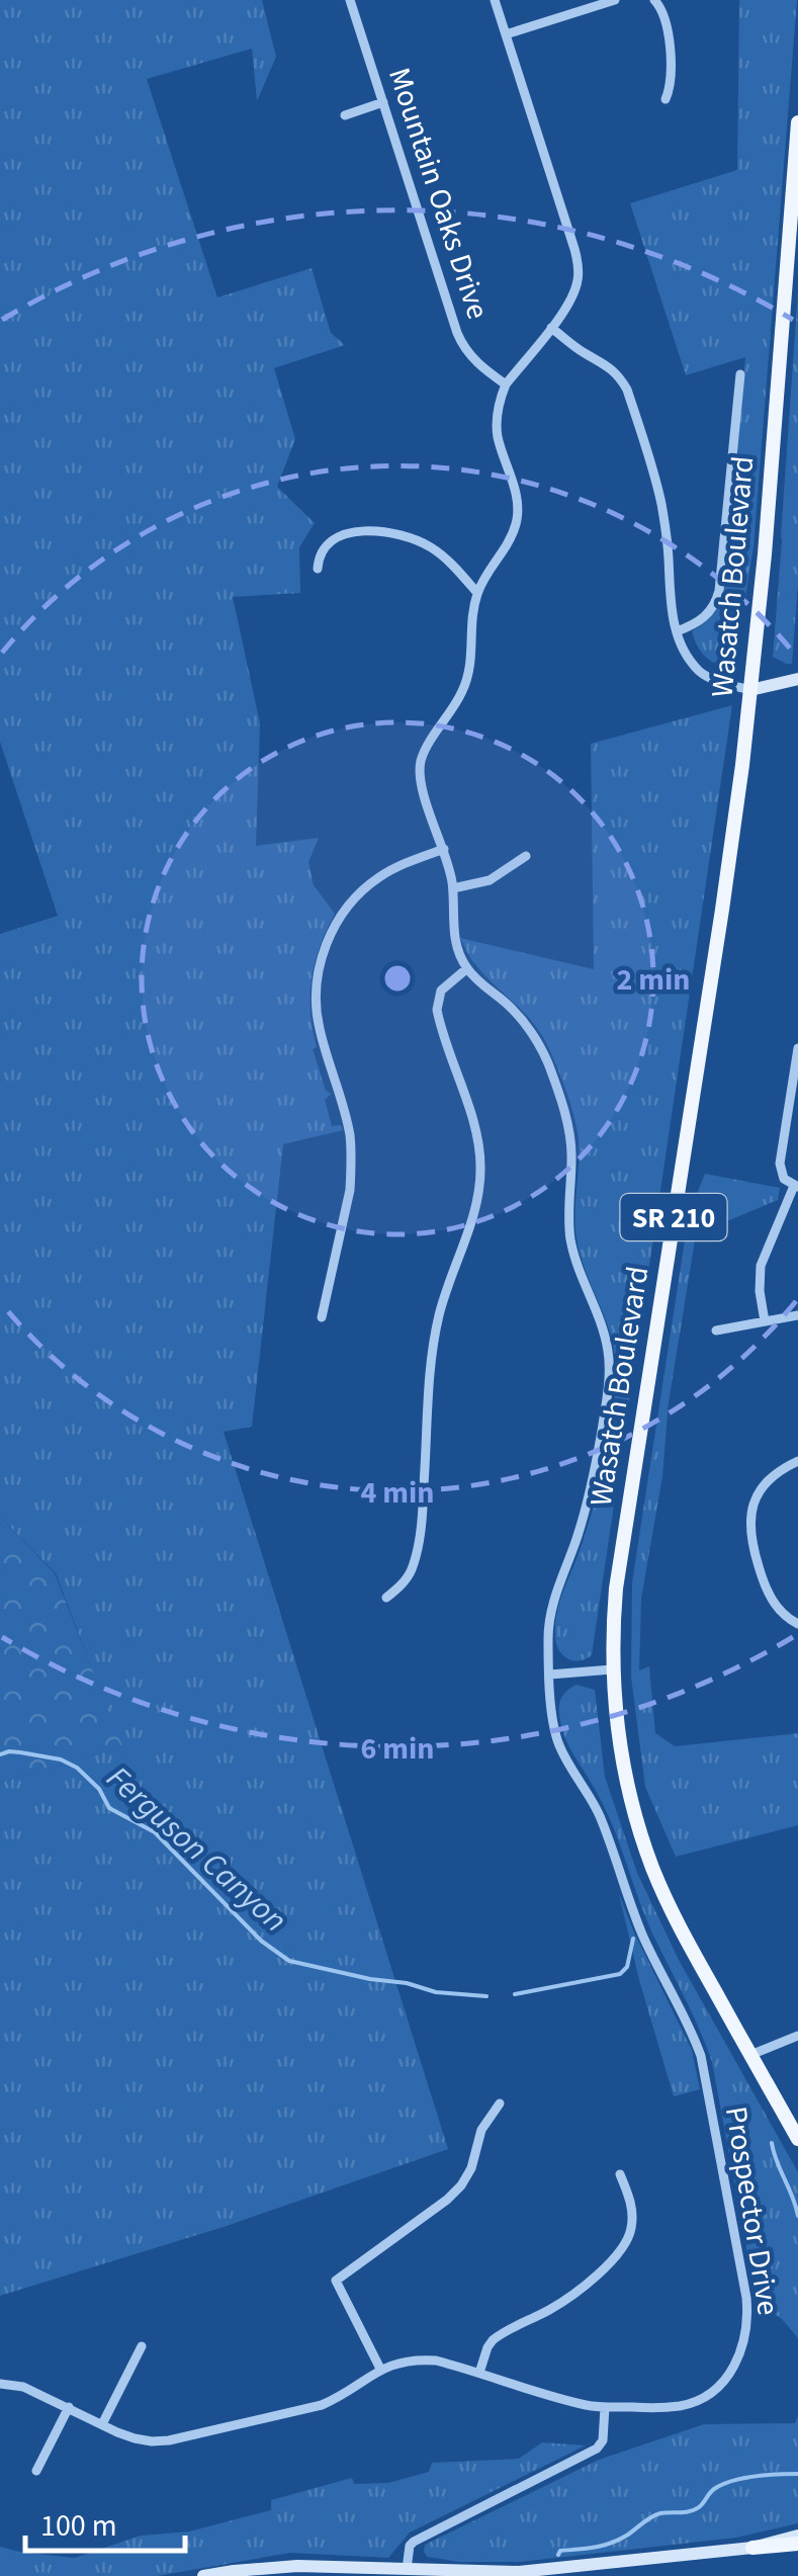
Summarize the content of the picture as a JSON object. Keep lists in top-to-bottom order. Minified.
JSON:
{"streets":{"main road":["Wasatch Boulevard","SR 210"],"street":["Mountain Oaks Drive","Prospector Drive"]},"water":["Ferguson Canyon"],"scale_bar":"100 m","rings":["2 min","4 min","6 min"]}
